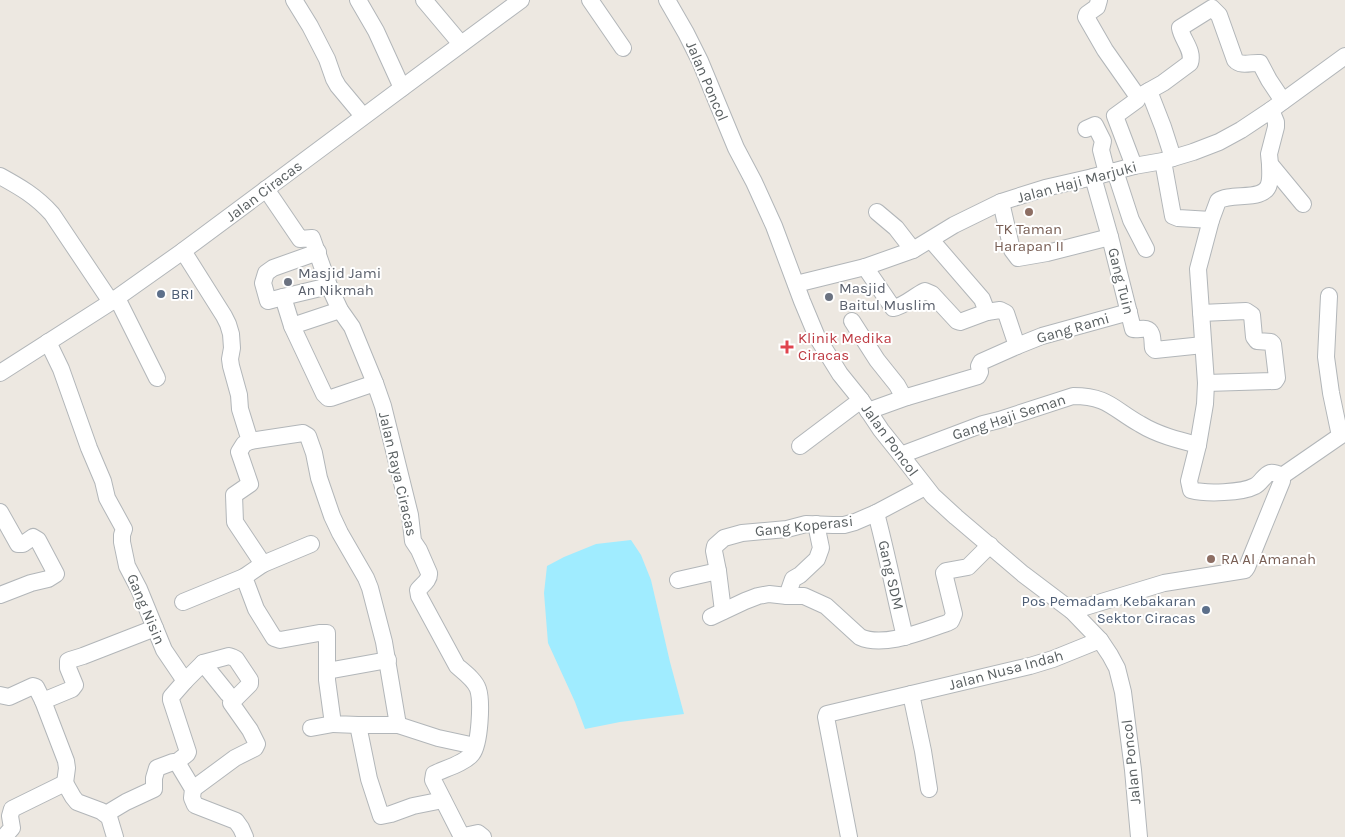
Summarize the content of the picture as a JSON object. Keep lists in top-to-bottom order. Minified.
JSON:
{"streets":{"street":["Jalan Poncol","Jalan Haji Marjuki","Jalan Ciracas","Gang Tuin","Gang Rami","Gang Haji Seman","Jalan Raya Ciracas","Gang Koperasi","Gang SDM","Gang Nisin","Jalan Nusa Indah"]},"crossings":[["Jalan Poncol","Jalan Haji Marjuki"],["Jalan Poncol","Gang Haji Seman"],["Jalan Poncol","Gang Koperasi"],["Jalan Poncol","Jalan Nusa Indah"],["Jalan Haji Marjuki","Gang Tuin"],["Jalan Ciracas","Gang Nisin"],["Gang Tuin","Gang Rami"],["Gang Koperasi","Gang SDM"]],"places":{"other":["TK Taman Harapan II","Masjid Jami An Nikmah","BRI","Masjid Baitul Muslim","RA Al Amanah","Pos Pemadam Kebakaran Sektor Ciracas"],"health":["Klinik Medika Ciracas"]}}
